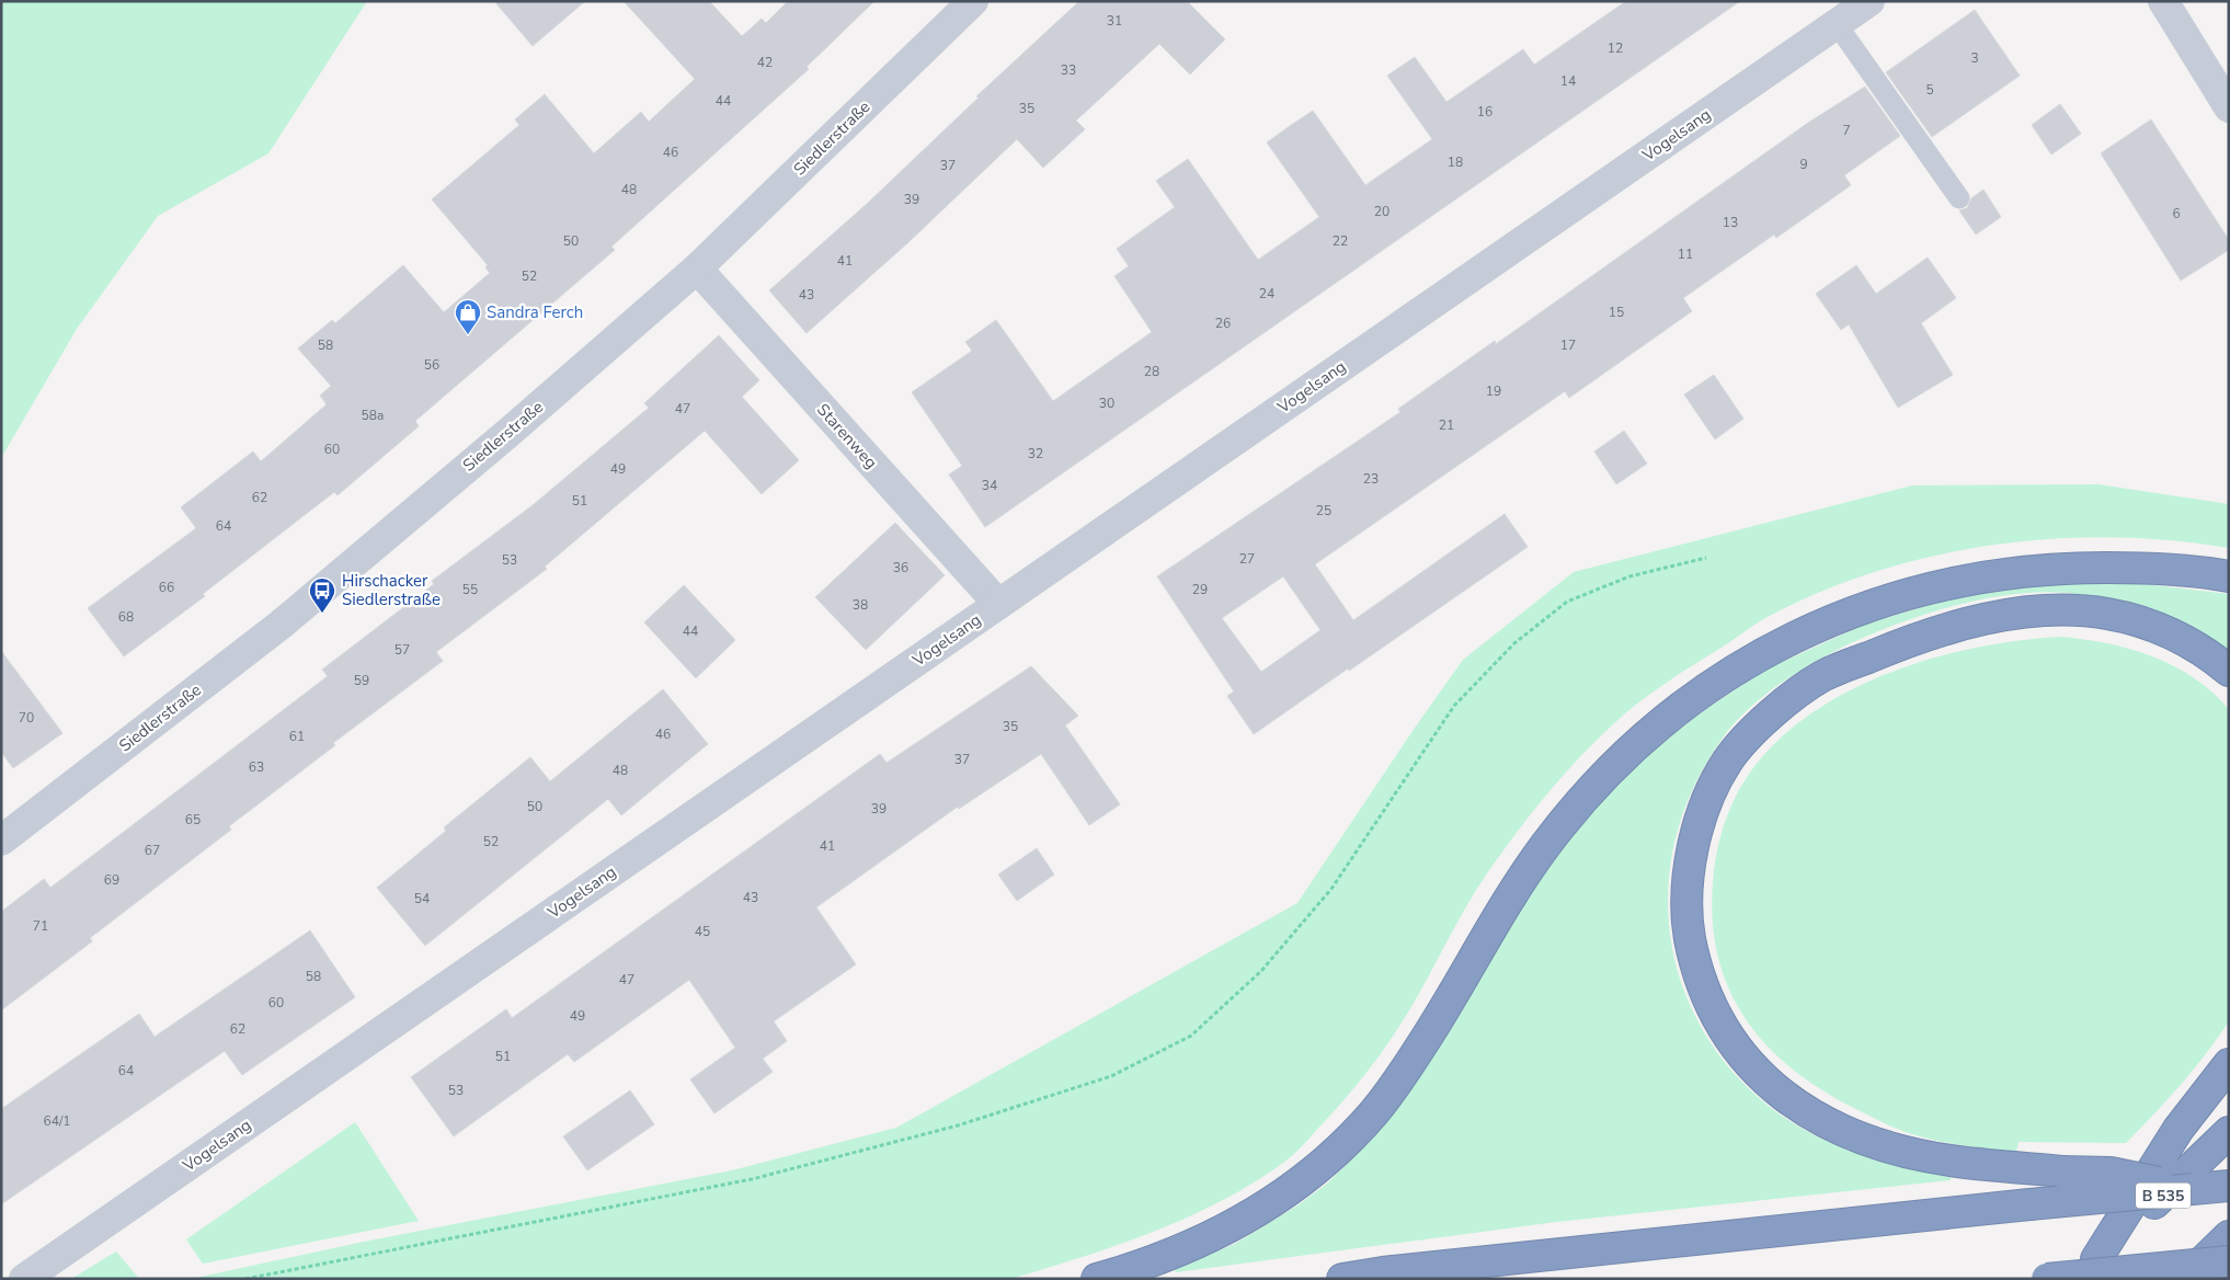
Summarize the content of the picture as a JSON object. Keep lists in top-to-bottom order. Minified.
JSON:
{"streets":{"highway":["B 535"],"street":["Vogelsang","Siedlerstraße","Starenweg"]},"crossings":[["Vogelsang","Starenweg"],["Siedlerstraße","Starenweg"]],"places":{"shop":["Sandra Ferch"],"bus stop":["Hirschacker Siedlerstraße"]},"house_numbers":["31","12","3","42","33","14","5","44","35","16","7","46","18","9","37","48","39","20","6","13","50","22","11","41","52","24","43","15","26","58","17","56","28","19","30","47","58a","21","60","32","49","23","34","62","51","25","64","27","53","36","66","55","29","38","68","44","57","59","70","35","46","61","37","63","48","50","39","65","52","41","67","69","43","54","71","45","58","47","60","49","62","51","64","53","64/1"]}
